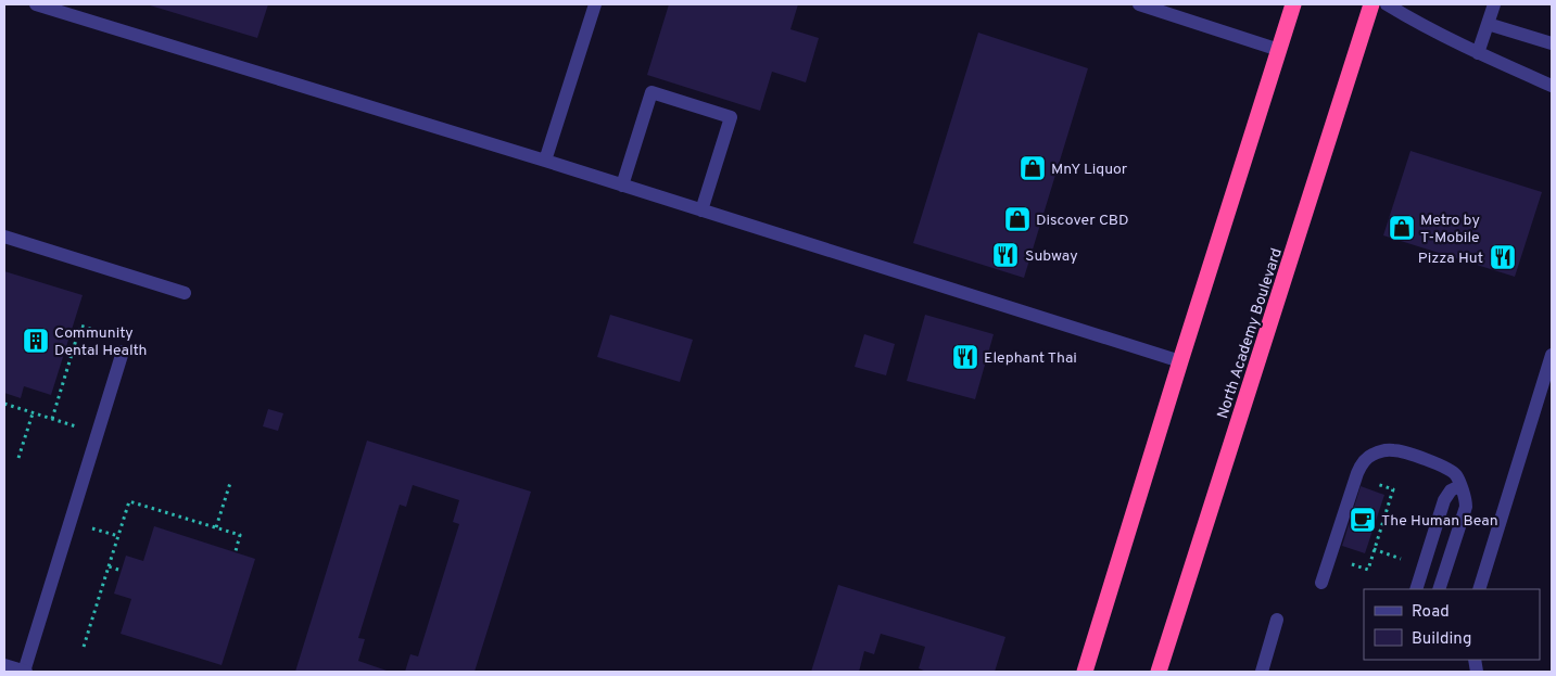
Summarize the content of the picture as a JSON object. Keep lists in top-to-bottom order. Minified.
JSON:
{"streets":{"highway":["North Academy Boulevard"]},"places":{"shop":["MnY Liquor","Discover CBD","Metro by T-Mobile"],"restaurant":["Subway","Pizza Hut","Elephant Thai"],"building":["Community Dental Health"],"cafe":["The Human Bean"]},"legend":["Road","Building"]}
